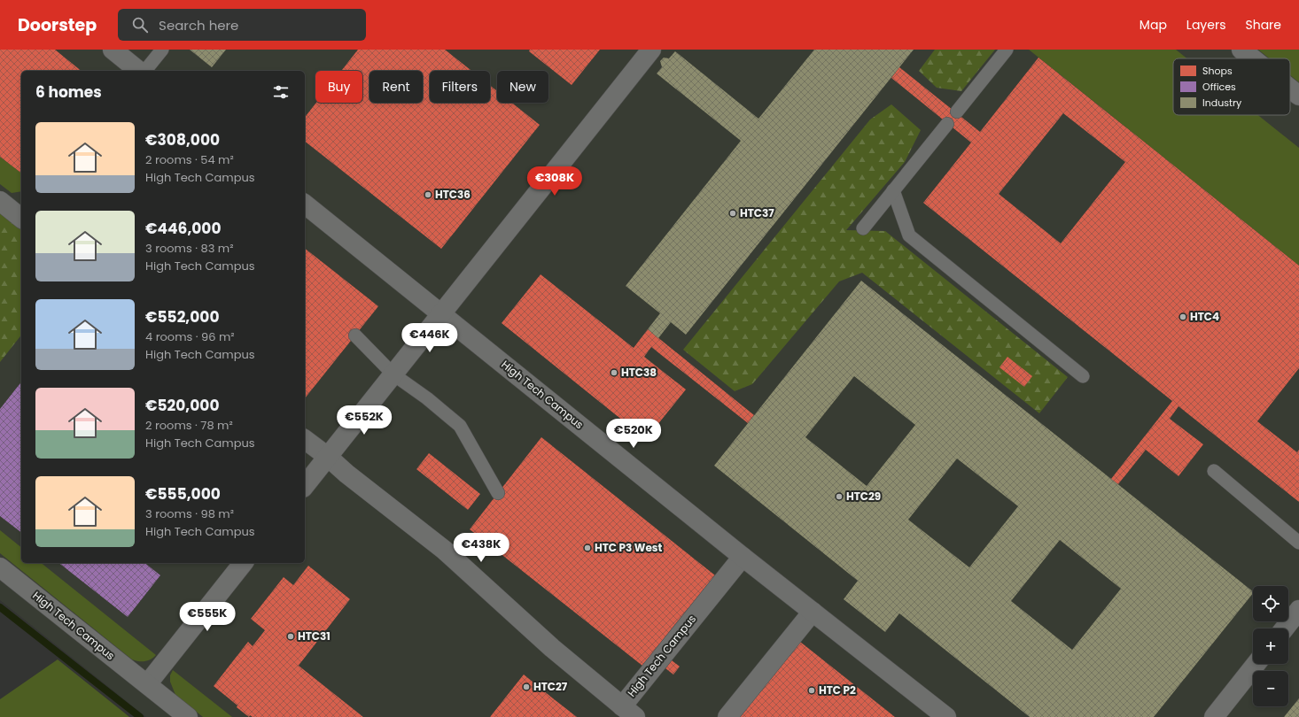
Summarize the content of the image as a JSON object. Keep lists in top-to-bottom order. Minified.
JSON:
{"streets":{"street":["High Tech Campus"]},"places":["HTC36","HTC37","HTC4","HTC38","HTC29","HTC P3 West","HTC31","HTC27","HTC P2"],"legend":["Shops","Offices","Industry"],"page":{"header":"Doorstep","search":"Search here","nav":["Map","Layers","Share"],"chip":["Buy","Rent","Filters","New"],"heading":"6 homes","list":[{"name":"€308,000","note":"2 rooms · 54 m² · High Tech Campus"},{"name":"€446,000","note":"3 rooms · 83 m² · High Tech Campus"},{"name":"€552,000","note":"4 rooms · 96 m² · High Tech Campus"},{"name":"€520,000","note":"2 rooms · 78 m² · High Tech Campus"},{"name":"€555,000","note":"3 rooms · 98 m² · High Tech Campus"}],"price":["€308K","€446K","€552K","€520K","€438K","€555K"],"map_buttons":["+","−"]}}
